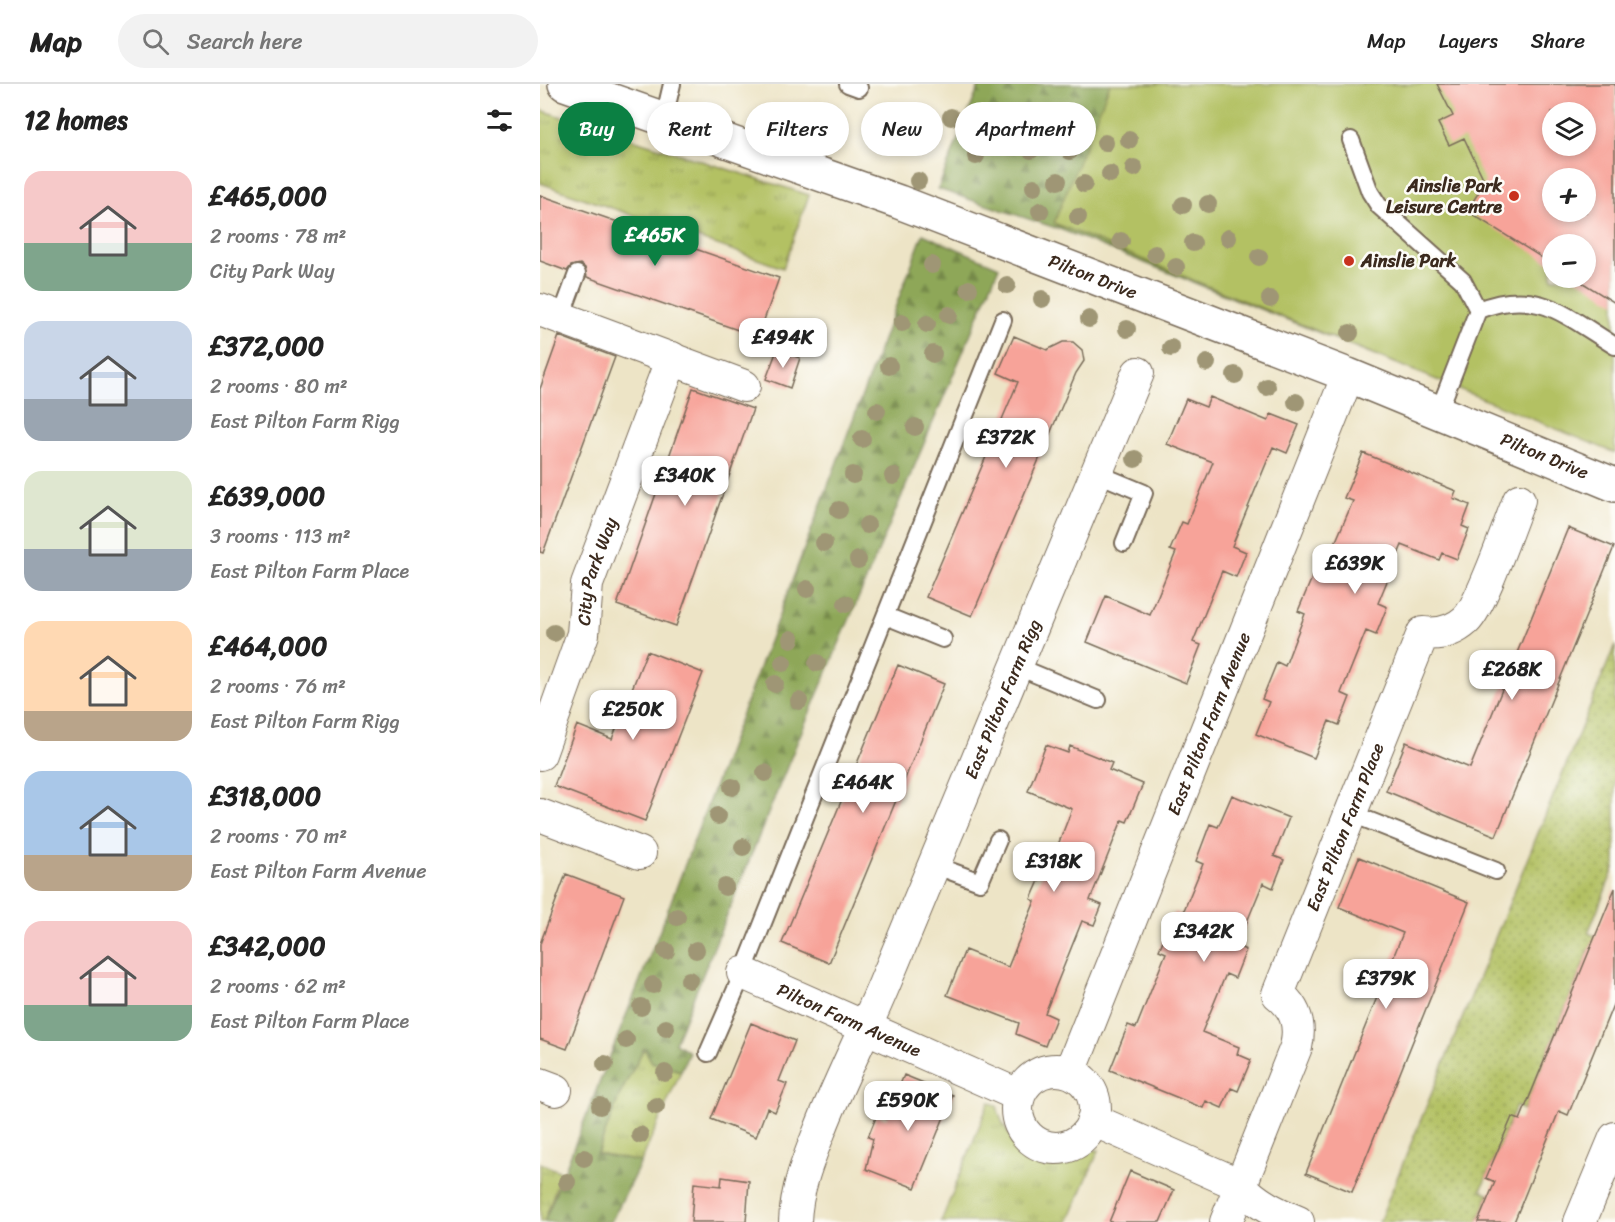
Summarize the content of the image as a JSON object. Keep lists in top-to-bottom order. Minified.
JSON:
{"streets":{"street":["Pilton Drive","City Park Way","East Pilton Farm Rigg","East Pilton Farm Avenue","East Pilton Farm Place","Pilton Farm Avenue"]},"crossings":[["Pilton Drive","East Pilton Farm Avenue"],["East Pilton Farm Rigg","Pilton Farm Avenue"],["East Pilton Farm Avenue","Pilton Farm Avenue"]],"places":["Ainslie Park Leisure Centre","Ainslie Park"],"page":{"header":"Map","search":"Search here","nav":["Map","Layers","Share"],"heading":"12 homes","map_buttons":["+","−"],"chip":["Buy","Rent","Filters","New","Apartment"],"list":[{"name":"£465,000","note":"2 rooms · 78 m² · City Park Way"},{"name":"£372,000","note":"2 rooms · 80 m² · East Pilton Farm Rigg"},{"name":"£639,000","note":"3 rooms · 113 m² · East Pilton Farm Place"},{"name":"£464,000","note":"2 rooms · 76 m² · East Pilton Farm Rigg"},{"name":"£318,000","note":"2 rooms · 70 m² · East Pilton Farm Avenue"},{"name":"£342,000","note":"2 rooms · 62 m² · East Pilton Farm Place"}],"price":["£465K","£494K","£372K","£340K","£639K","£268K","£250K","£464K","£318K","£342K","£379K","£590K"]}}
